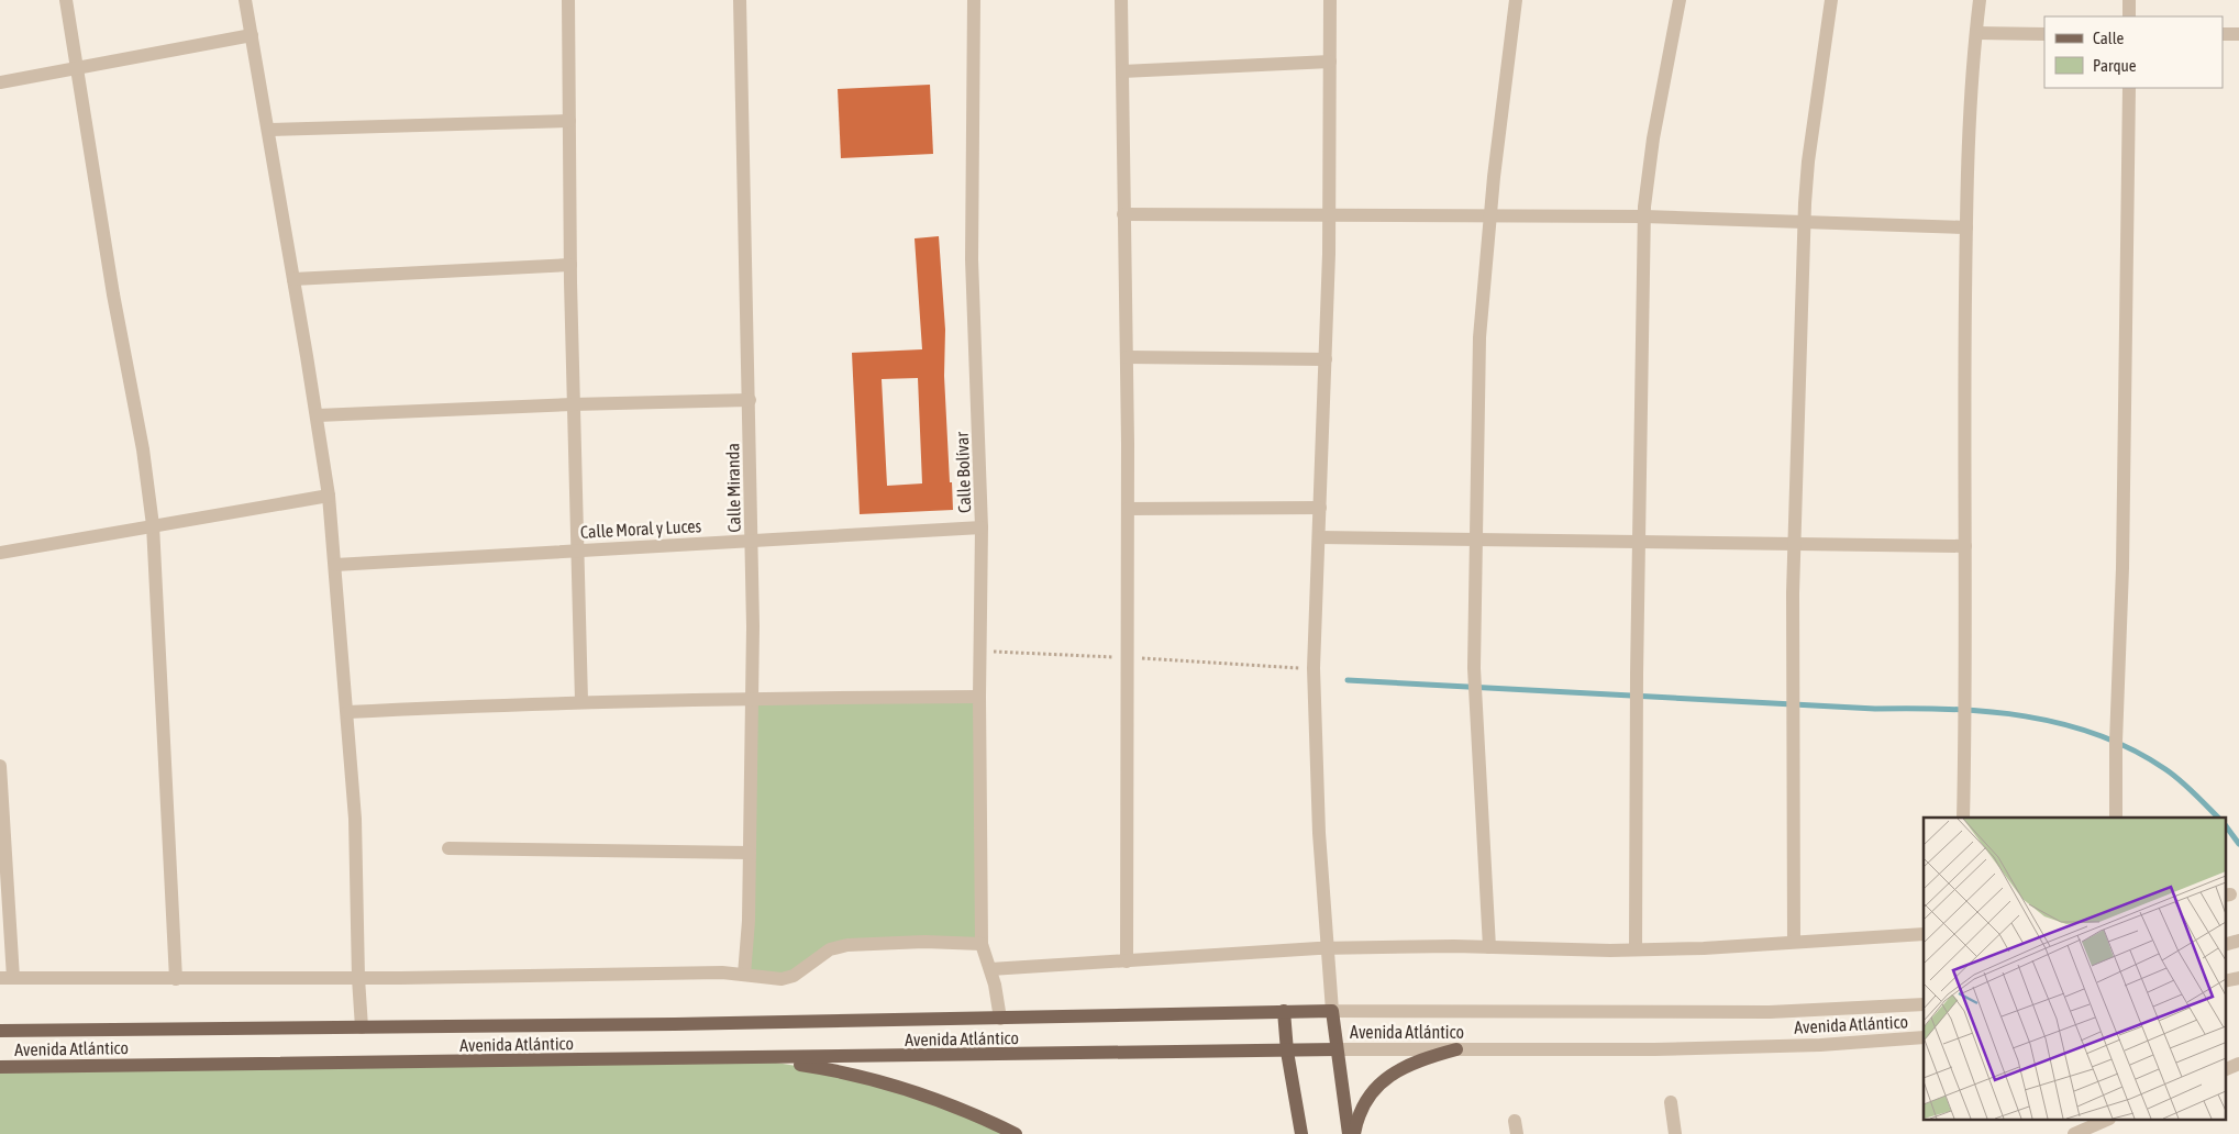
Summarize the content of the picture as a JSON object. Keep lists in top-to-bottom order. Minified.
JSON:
{"streets":{"main road":["Avenida Atlántico"],"street":["Calle Bolívar","Calle Miranda","Calle Moral y Luces"]},"crossings":[["Calle Bolívar","Calle Moral y Luces"],["Calle Bolívar","Avenida Atlántico"],["Calle Miranda","Calle Moral y Luces"]],"legend":["Calle","Parque"]}
